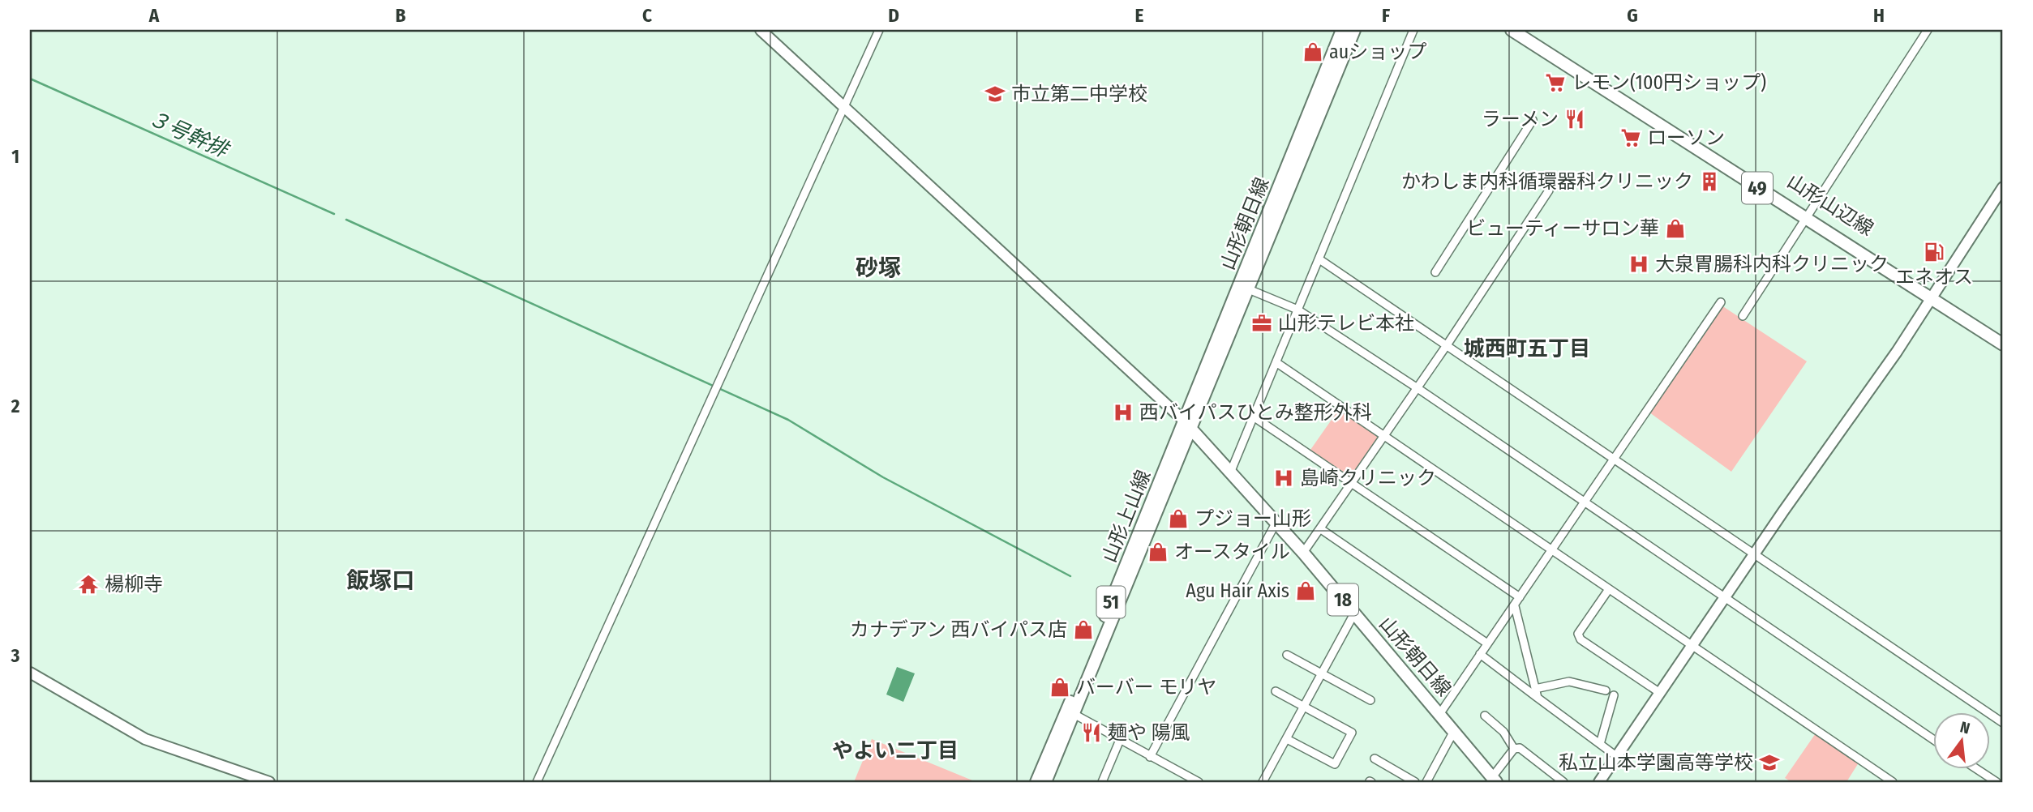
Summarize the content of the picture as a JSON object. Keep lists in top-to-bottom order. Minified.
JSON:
{"streets":{"main road":["49","山形山辺線","山形朝日線","山形上山線","18","51"]},"crossings":[["山形朝日線","山形上山線"]],"districts":["砂塚","城西町五丁目","飯塚口","やよい二丁目"],"water":["３号幹排"],"places":{"shop":["auショップ","ビューティーサロン華","プジョー山形","オースタイル","Agu Hair Axis","カナデアン 西バイパス店","バーバー モリヤ"],"supermarket":["レモン(100円ショップ)","ローソン"],"school or university":["市立第二中学校","私立山本学園高等学校"],"restaurant":["ラーメン","麺や 陽風"],"building":["かわしま内科循環器科クリニック"],"fuel station":["エネオス"],"hospital":["大泉胃腸科内科クリニック","西バイパスひとみ整形外科","島崎クリニック"],"office":["山形テレビ本社"],"temple":["楊柳寺"]},"north":"top","grid":{"columns":["A","B","C","D","E","F","G","H"],"rows":["1","2","3"]}}
